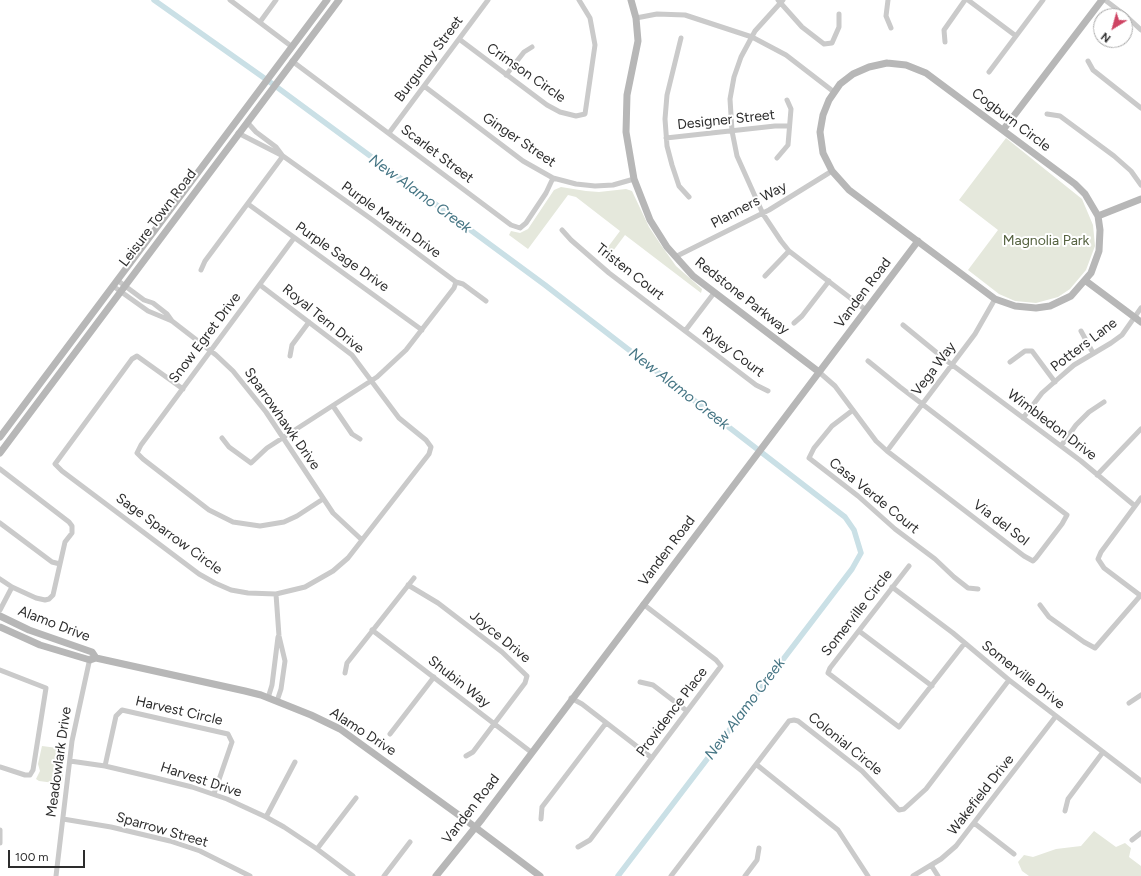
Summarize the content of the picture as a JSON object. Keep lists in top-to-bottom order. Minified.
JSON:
{"streets":{"street":["Burgundy Street","Crimson Circle","Designer Street","Cogburn Circle","Ginger Street","Scarlet Street","Planners Way","Leisure Town Road","Purple Martin Drive","Purple Sage Drive","Tristen Court","Vanden Road","Redstone Parkway","Royal Tern Drive","Snow Egret Drive","Potters Lane","Ryley Court","Vega Way","Sparrowhawk Drive","Wimbledon Drive","Casa Verde Court","Via del Sol","Sage Sparrow Circle","Somerville Circle","Alamo Drive","Joyce Drive","Somerville Drive","Shubin Way","Harvest Circle","Providence Place","Colonial Circle","Meadowlark Drive","Harvest Drive","Wakefield Drive","Sparrow Street"]},"crossings":[["Burgundy Street","Crimson Circle"],["Burgundy Street","Ginger Street"],["Burgundy Street","Scarlet Street"],["Cogburn Circle","Planners Way"],["Cogburn Circle","Vanden Road"],["Cogburn Circle","Vega Way"],["Ginger Street","Scarlet Street"],["Ginger Street","Redstone Parkway"],["Scarlet Street","Leisure Town Road"],["Planners Way","Redstone Parkway"],["Leisure Town Road","Purple Martin Drive"],["Leisure Town Road","Sparrowhawk Drive"],["Purple Sage Drive","Snow Egret Drive"],["Tristen Court","Ryley Court"],["Vanden Road","Redstone Parkway"],["Vanden Road","Via del Sol"],["Vanden Road","Alamo Drive"],["Vanden Road","Shubin Way"],["Vanden Road","Providence Place"],["Redstone Parkway","Via del Sol"],["Royal Tern Drive","Snow Egret Drive"],["Royal Tern Drive","Sage Sparrow Circle"],["Snow Egret Drive","Sparrowhawk Drive"],["Snow Egret Drive","Sage Sparrow Circle"],["Potters Lane","Wimbledon Drive"],["Vega Way","Wimbledon Drive"],["Vega Way","Via del Sol"],["Sparrowhawk Drive","Sage Sparrow Circle"],["Casa Verde Court","Via del Sol"],["Somerville Circle","Somerville Drive"],["Alamo Drive","Meadowlark Drive"],["Joyce Drive","Shubin Way"],["Somerville Drive","Colonial Circle"],["Somerville Drive","Wakefield Drive"],["Harvest Circle","Harvest Drive"],["Meadowlark Drive","Harvest Drive"],["Meadowlark Drive","Sparrow Street"]],"water":["New Alamo Creek"],"parks":["Magnolia Park"],"scale_bar":"100 m","north":"bottom left"}
